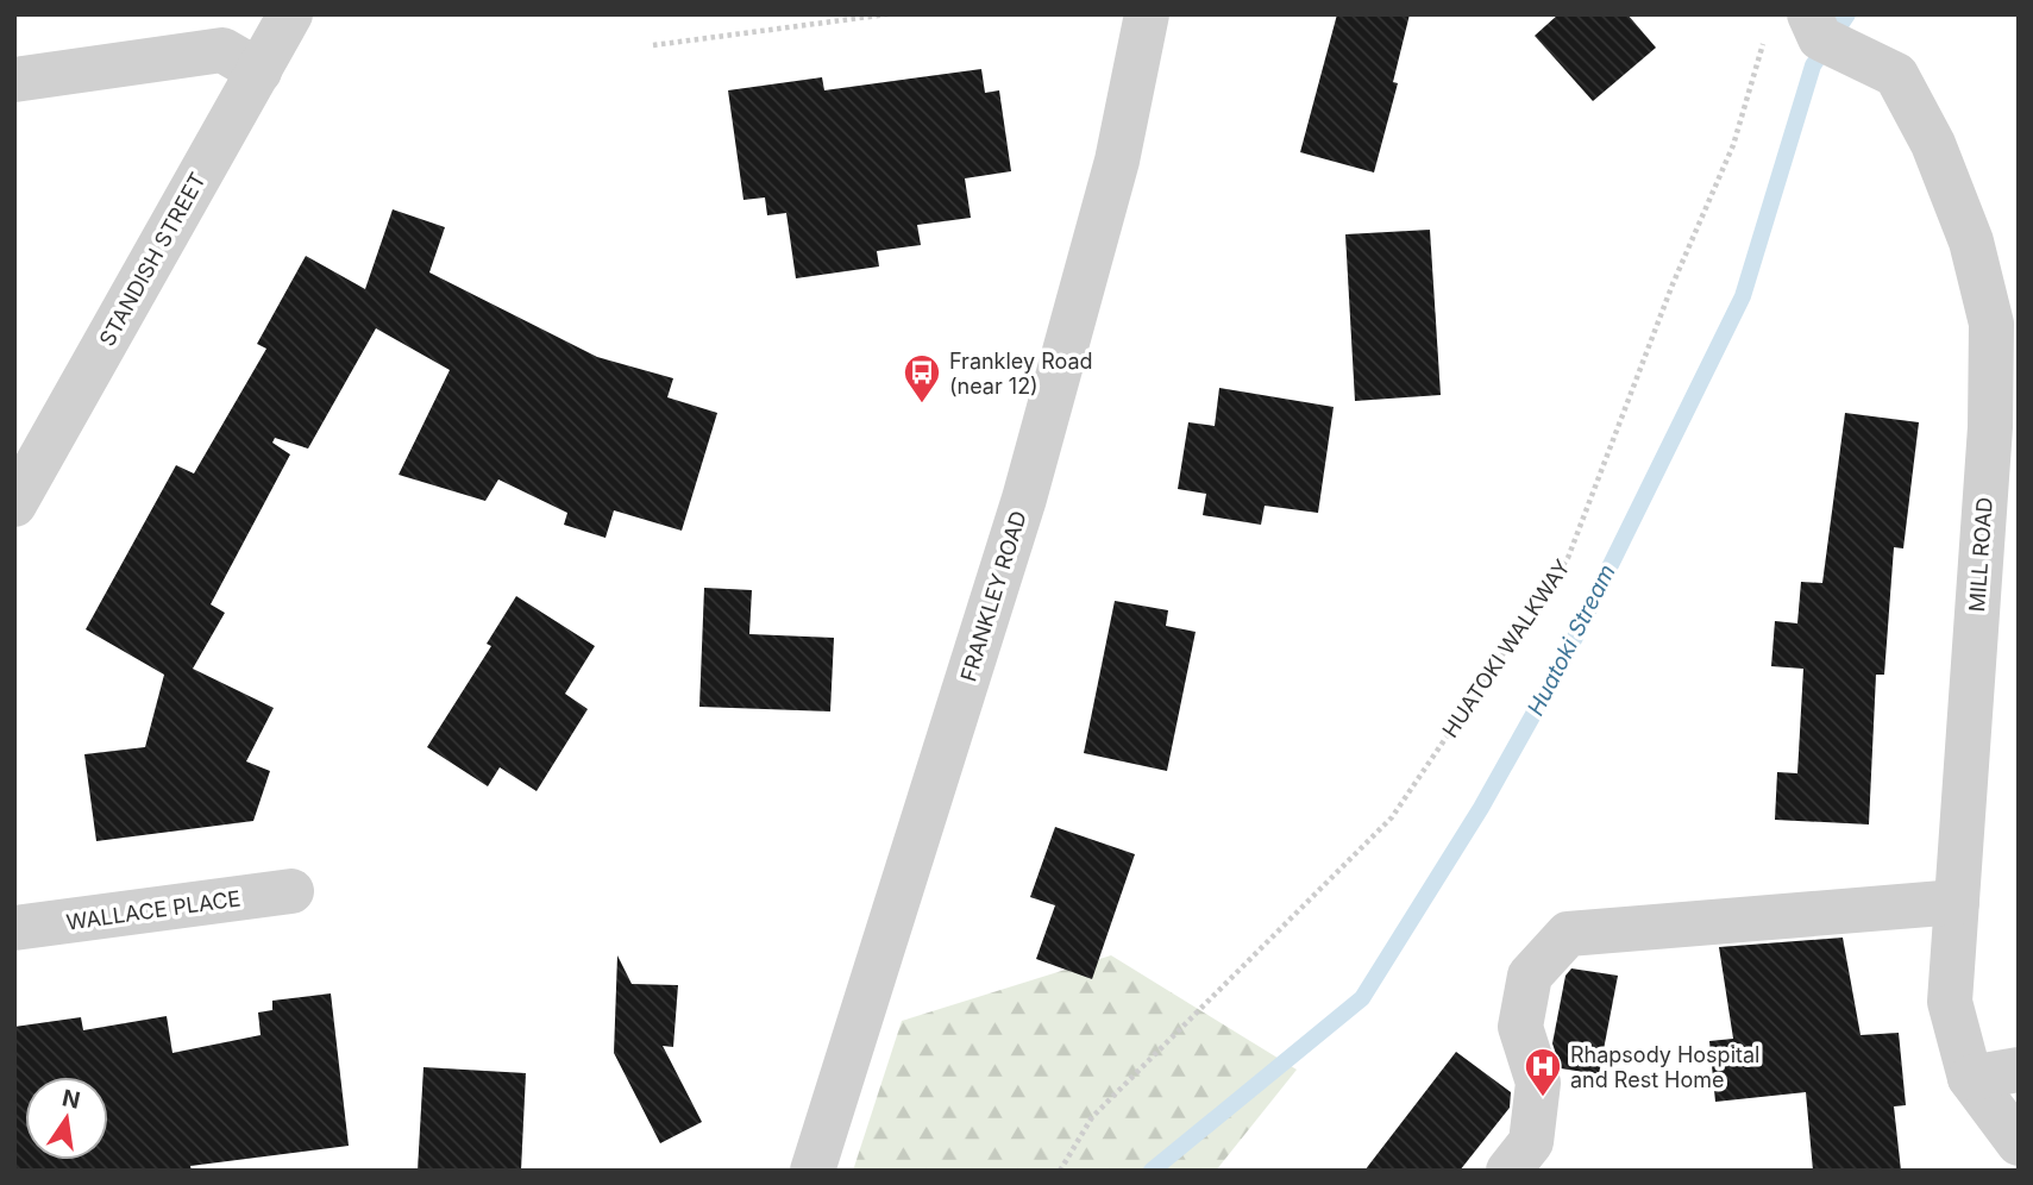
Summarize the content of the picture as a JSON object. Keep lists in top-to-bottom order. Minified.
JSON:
{"streets":{"street":["STANDISH STREET","MILL ROAD","FRANKLEY ROAD","WALLACE PLACE"],"path":["HUATOKI WALKWAY"]},"water":["Huatoki Stream"],"places":{"bus stop":["Frankley Road (near 12)"],"hospital":["Rhapsody Hospital and Rest Home"]},"north":"top"}
